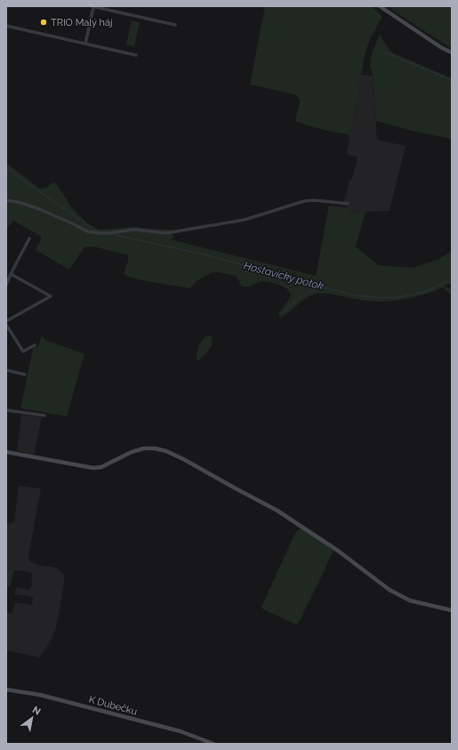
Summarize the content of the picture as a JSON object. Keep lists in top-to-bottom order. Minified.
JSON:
{"streets":{"street":["K Dubečku"]},"water":["Hostavický potok"],"places":["TRIO Malý háj"],"north":"top right"}
